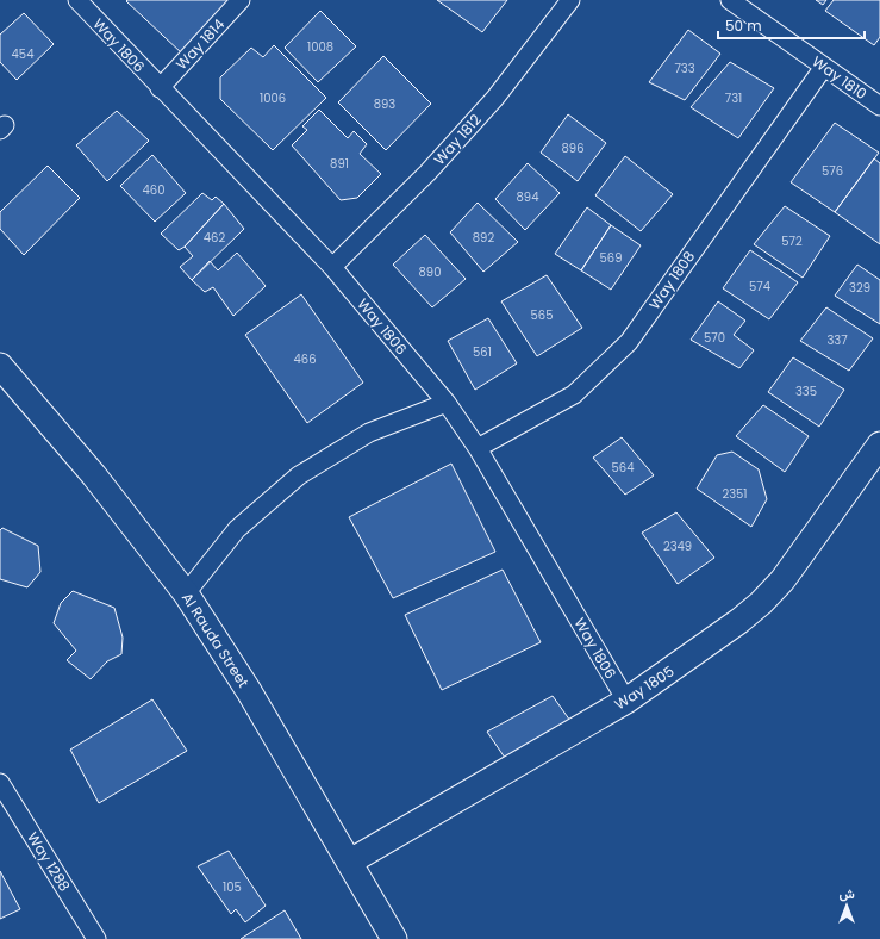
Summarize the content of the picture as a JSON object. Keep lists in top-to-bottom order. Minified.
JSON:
{"streets":{"main road":["Al Rauda Street","Way 1805"],"street":["Way 1814","Way 1806","Way 1810","Way 1812","Way 1808","Way 1288"]},"crossings":[["Way 1814","Way 1806"],["Way 1806","Way 1812"],["Way 1806","Way 1808"],["Way 1806","Way 1805"],["Way 1810","Way 1808"],["Al Rauda Street","Way 1805"]],"house_numbers":["1008","454","733","1006","731","893","896","891","576","460","894","462","892","572","569","890","574","329","565","570","337","561","466","335","564","2351","2349","105"],"scale_bar":"50 m","north":"top"}
